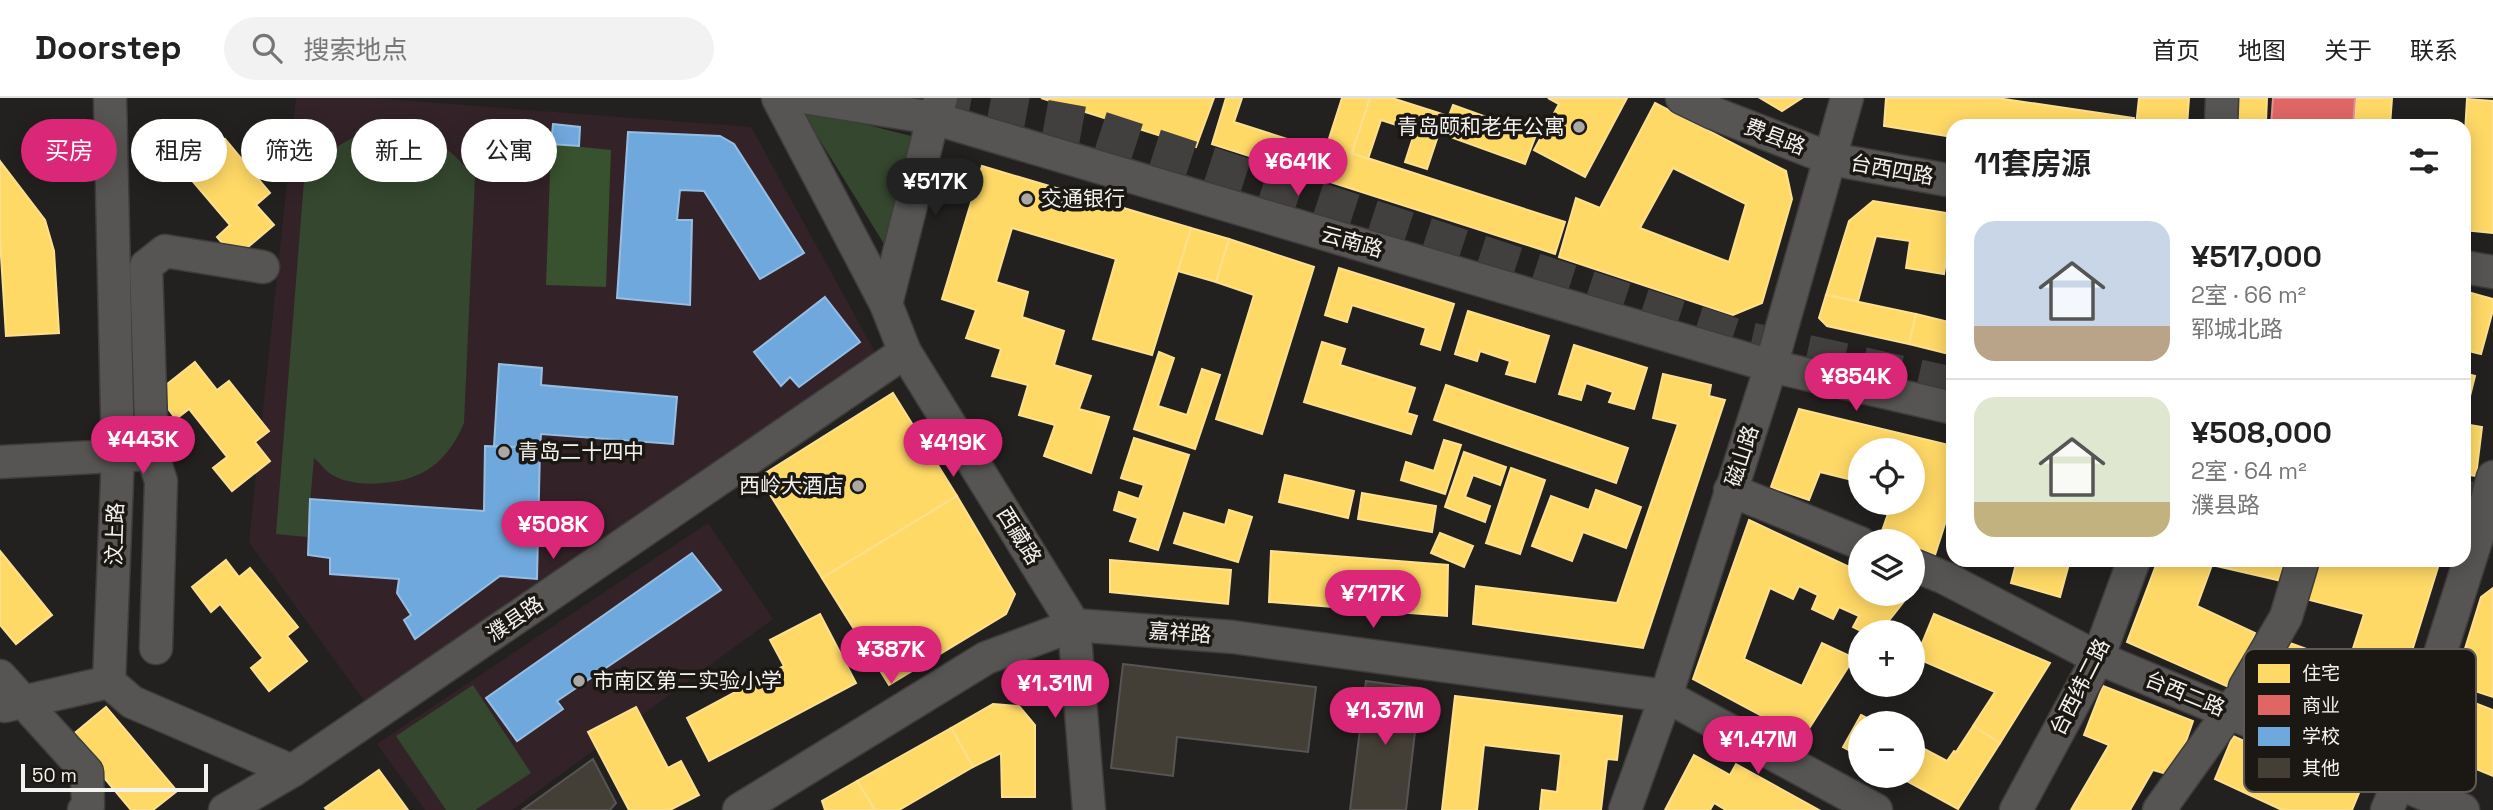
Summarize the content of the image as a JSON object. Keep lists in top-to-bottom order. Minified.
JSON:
{"streets":{"street":["费县路","台西四路","云南路","磁山路","汶上路","西藏路","濮县路","嘉祥路","台西纬二路","台西二路"]},"crossings":[["费县路","台西四路"],["费县路","磁山路"],["台西四路","磁山路"],["云南路","磁山路"],["磁山路","嘉祥路"],["西藏路","濮县路"],["西藏路","嘉祥路"],["台西纬二路","台西二路"]],"places":["青岛颐和老年公寓","交通银行","青岛二十四中","西岭大酒店","市南区第二实验小学"],"legend":["住宅","商业","学校","其他"],"scale_bar":"50 m","page":{"header":"Doorstep","search":"搜索地点","nav":["首页","地图","关于","联系"],"chip":["买房","租房","筛选","新上","公寓"],"heading":"11套房源","price":["¥641K","¥517K","¥854K","¥443K","¥419K","¥508K","¥717K","¥387K","¥1.31M","¥1.37M","¥1.47M"],"list":[{"name":"¥517,000","note":"2室 · 66 m² · 郓城北路"},{"name":"¥508,000","note":"2室 · 64 m² · 濮县路"}],"map_buttons":["+","−"],"scale":"50 m"}}
